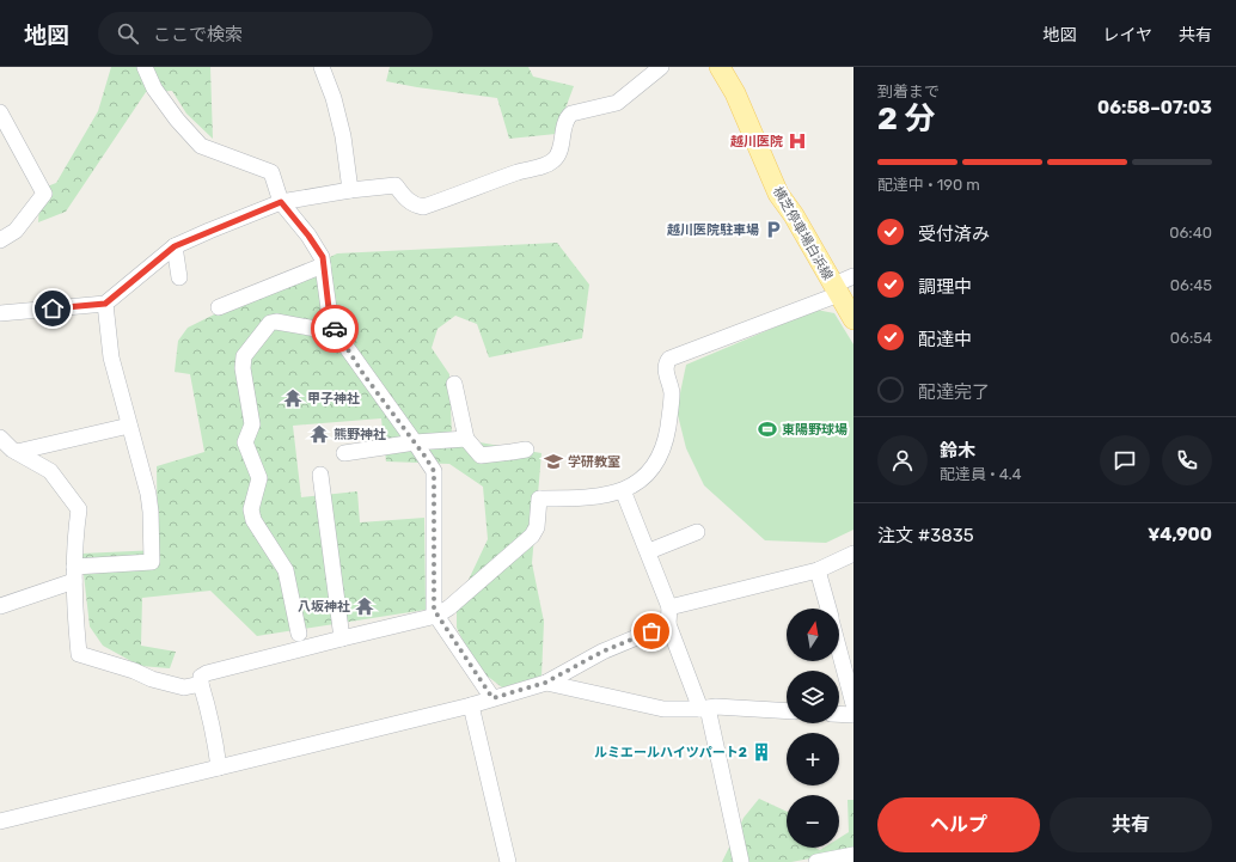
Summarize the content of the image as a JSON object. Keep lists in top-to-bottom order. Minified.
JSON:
{"streets":{"main road":["横芝停車場白浜線"]},"places":{"hospital":["越川医院"],"parking":["越川医院駐車場"],"temple":["甲子神社","熊野神社","八坂神社"],"sports":["東陽野球場"],"school or university":["学研教室"],"building":["ルミエールハイツパート2"]},"north":"top","page":{"header":"地図","search":"ここで検索","nav":["地図","レイヤ","共有"],"heading":["2 分","到着まで","06:58–07:03"],"panel":["鈴木","配達員 · 4.4","注文 #3835","¥4,900"],"bar":"配達中 · 190 m","list":[["受付済み","06:40"],["調理中","06:45"],["配達中","06:54"],"配達完了"],"map_buttons":["+","−"],"buttons":["ヘルプ","共有"]}}
